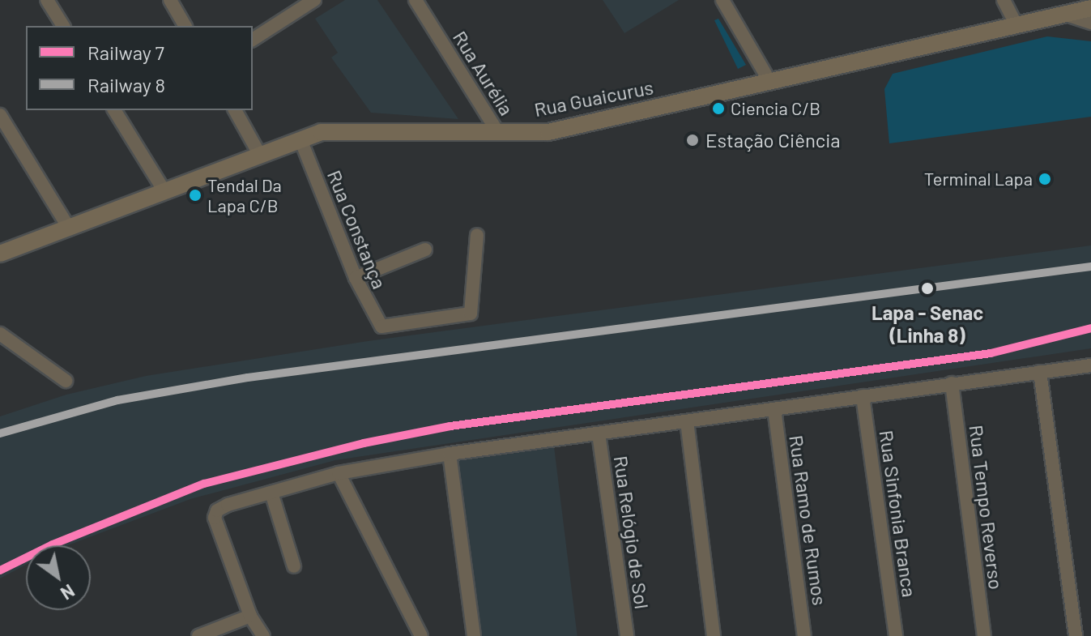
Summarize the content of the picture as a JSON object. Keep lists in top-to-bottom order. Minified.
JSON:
{"streets":{"main road":["Rua Guaicurus"],"street":["Rua Aurélia","Rua Constança","Rua Tempo Reverso","Rua Sinfonia Branca","Rua Ramo de Rumos","Rua Relógio de Sol"]},"crossings":[["Rua Aurélia","Rua Guaicurus"],["Rua Guaicurus","Rua Constança"]],"places":["Ciencia C/B","Estação Ciência","Terminal Lapa","Tendal Da Lapa C/B","Lapa - Senac (Linha 8)"],"lines":["rail line 8","rail line 7"],"legend":["Railway 7","Railway 8"],"north":"bottom right"}
